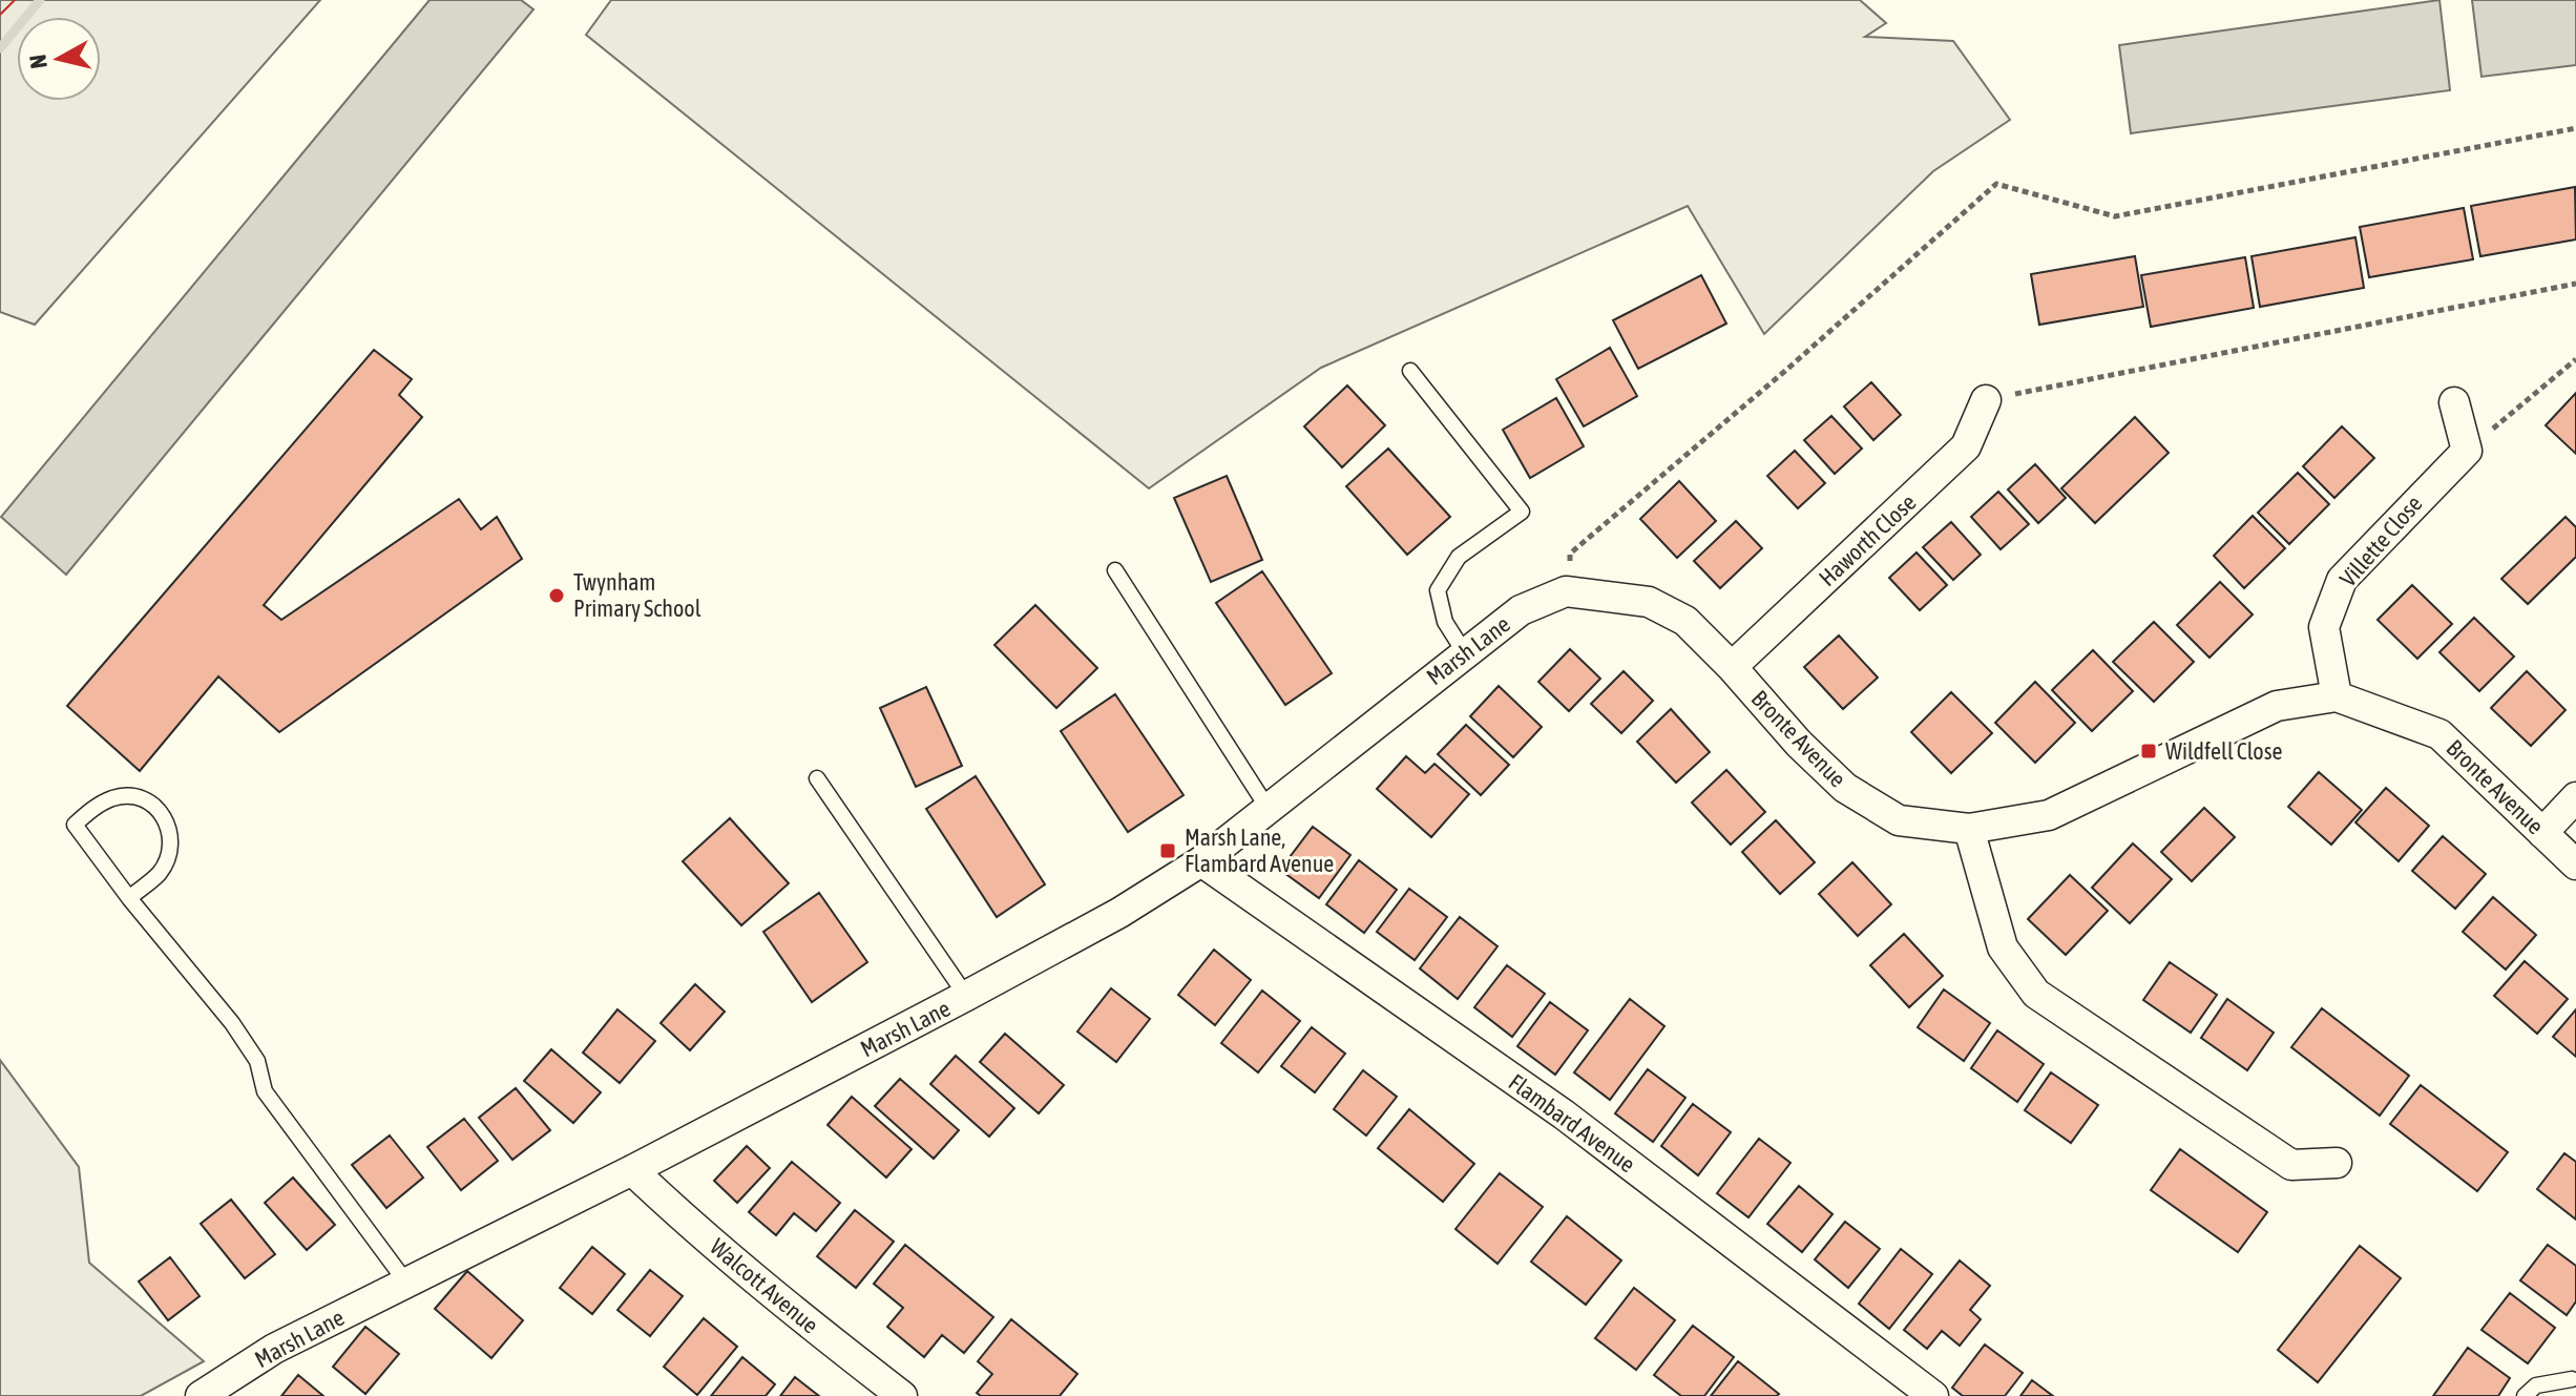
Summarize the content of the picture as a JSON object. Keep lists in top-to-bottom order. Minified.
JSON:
{"streets":{"street":["Haworth Close","Villette Close","Marsh Lane","Bronte Avenue","Flambard Avenue","Walcott Avenue"]},"crossings":[["Haworth Close","Bronte Avenue"],["Villette Close","Bronte Avenue"],["Marsh Lane","Bronte Avenue"],["Marsh Lane","Flambard Avenue"],["Marsh Lane","Walcott Avenue"]],"places":{"other":["Twynham Primary School"],"transit":["Wildfell Close","Marsh Lane, Flambard Avenue"]},"north":"left"}
